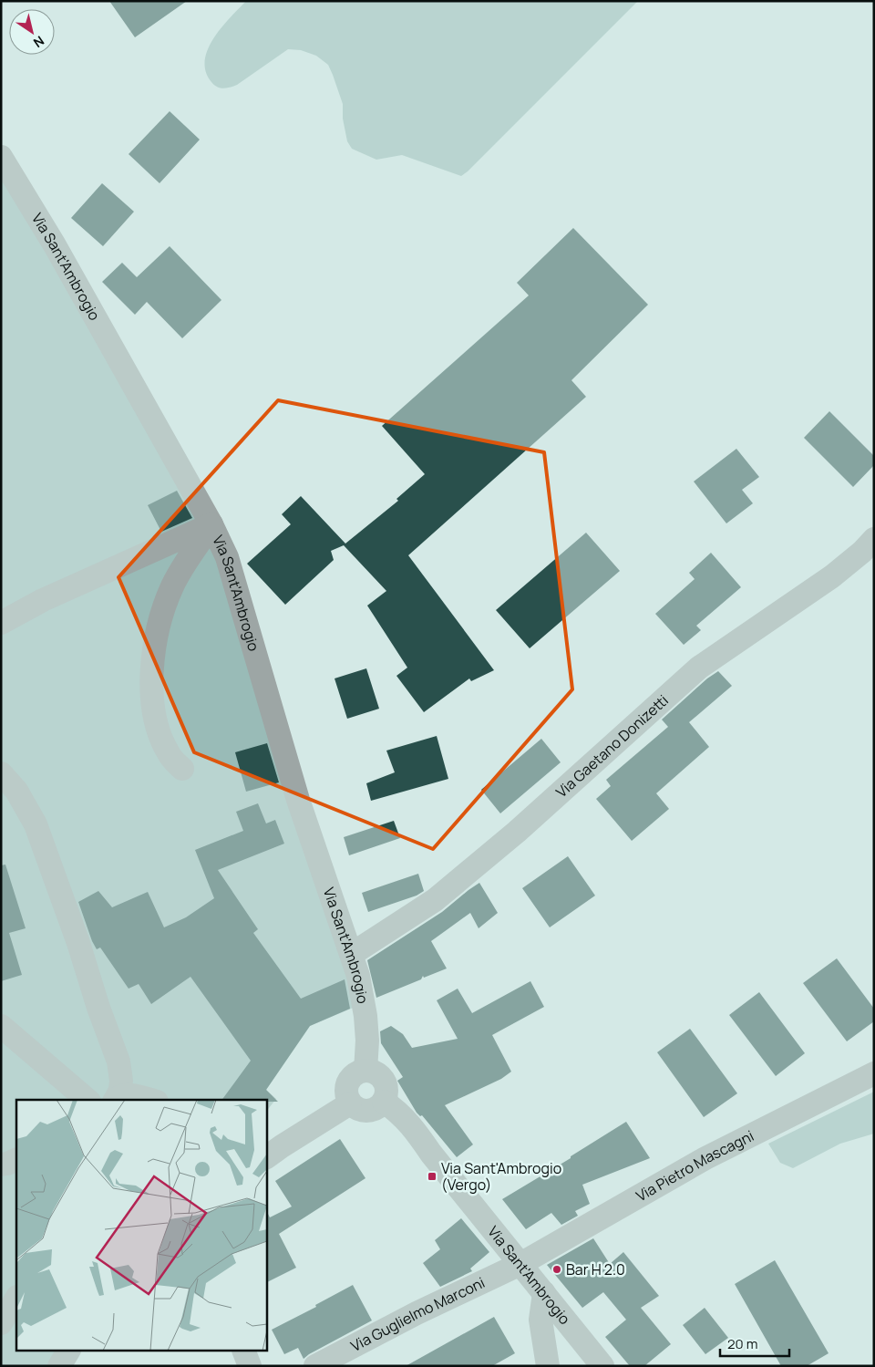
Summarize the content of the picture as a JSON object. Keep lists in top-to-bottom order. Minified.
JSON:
{"streets":{"street":["Via Sant'Ambrogio","Via Gaetano Donizetti","Via Pietro Mascagni","Via Guglielmo Marconi"]},"crossings":[["Via Sant'Ambrogio","Via Gaetano Donizetti"],["Via Sant'Ambrogio","Via Pietro Mascagni"],["Via Sant'Ambrogio","Via Guglielmo Marconi"],["Via Pietro Mascagni","Via Guglielmo Marconi"]],"places":{"transit":["Via Sant'Ambrogio (Vergo)"],"other":["Bar H 2.0"]},"scale_bar":"20 m","north":"bottom right"}
